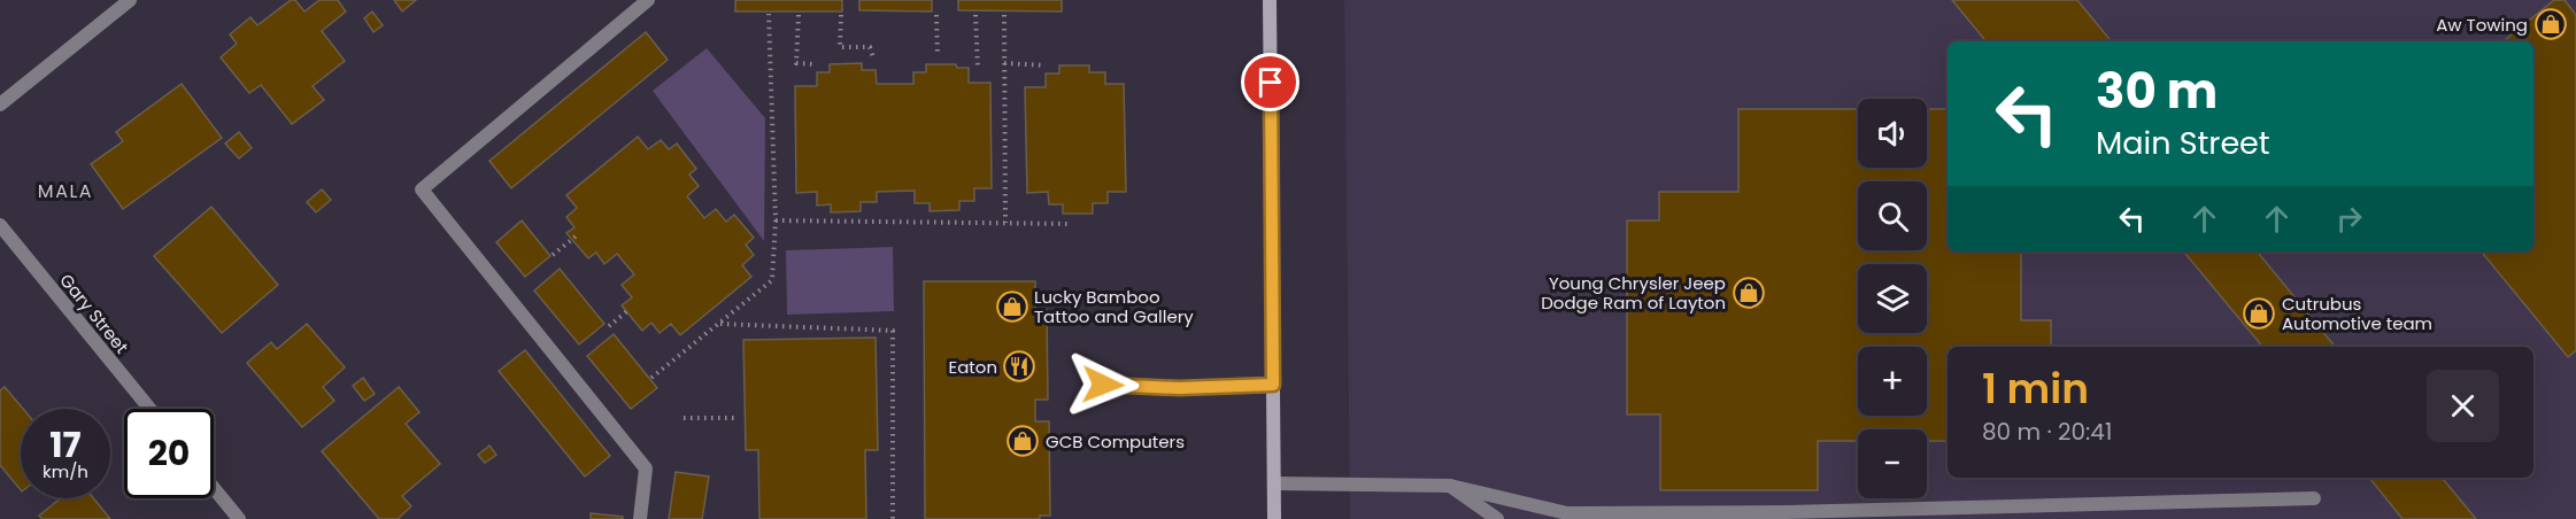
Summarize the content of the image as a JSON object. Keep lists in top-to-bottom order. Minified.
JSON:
{"streets":{"street":["Gary Street"]},"districts":["MALA"],"places":{"shop":["Aw Towing","Young Chrysler Jeep Dodge Ram of Layton","Lucky Bamboo Tattoo and Gallery","Cutrubus Automotive team","GCB Computers"],"restaurant":["Eaton"]},"page":{"turn":["30 m","Main Street"],"map_buttons":["+","−"],"heading":["1 min","80 m · 20:41"],"speed":"17 km/h","limit":"20"}}
